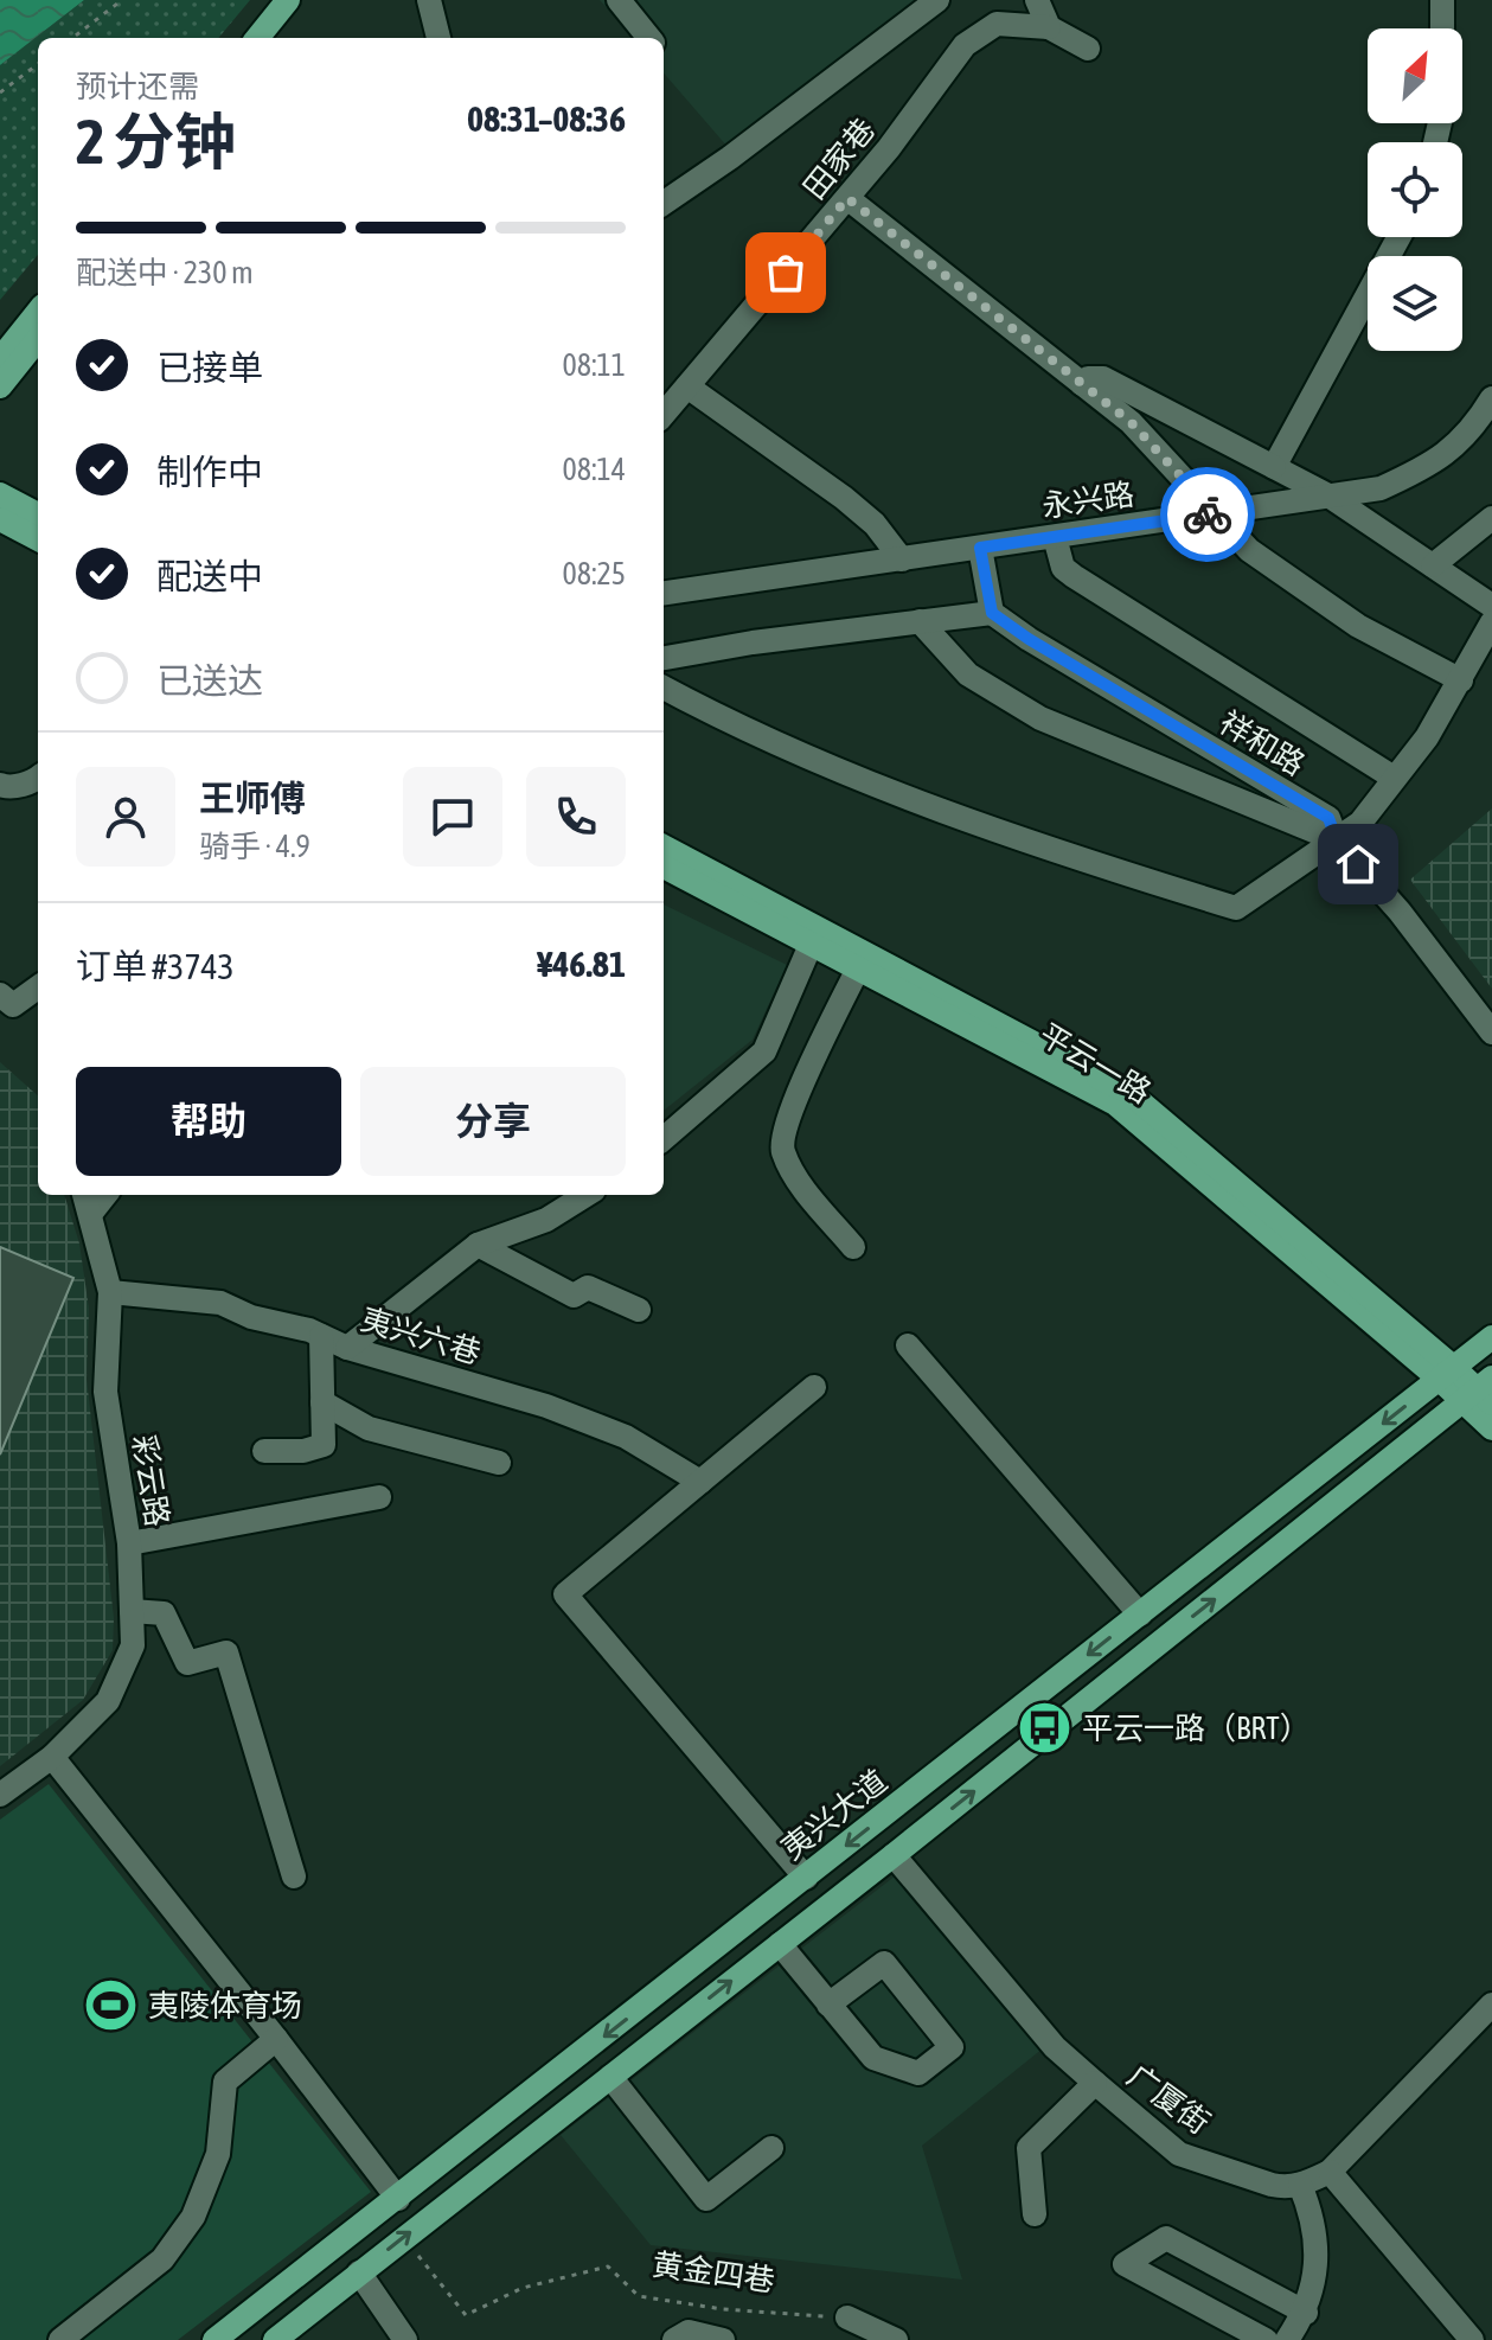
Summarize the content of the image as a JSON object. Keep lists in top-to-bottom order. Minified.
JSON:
{"streets":{"main road":["平云一路","夷兴大道"],"street":["田家巷","永兴路","祥和路","夷兴六巷","彩云路","广厦街"],"path":["黄金四巷"]},"crossings":[["平云一路","夷兴大道"],["夷兴六巷","彩云路"]],"places":{"bus stop":["平云一路（BRT）"],"sports":["夷陵体育场"]},"north":"top right","page":{"heading":["2 分钟","预计还需","08:31–08:36"],"panel":["王师傅","骑手 · 4.9","订单 #3743","¥46.81"],"bar":"配送中 · 230 m","list":[["已接单","08:11"],["制作中","08:14"],["配送中","08:25"],"已送达"],"buttons":["帮助","分享"]}}
